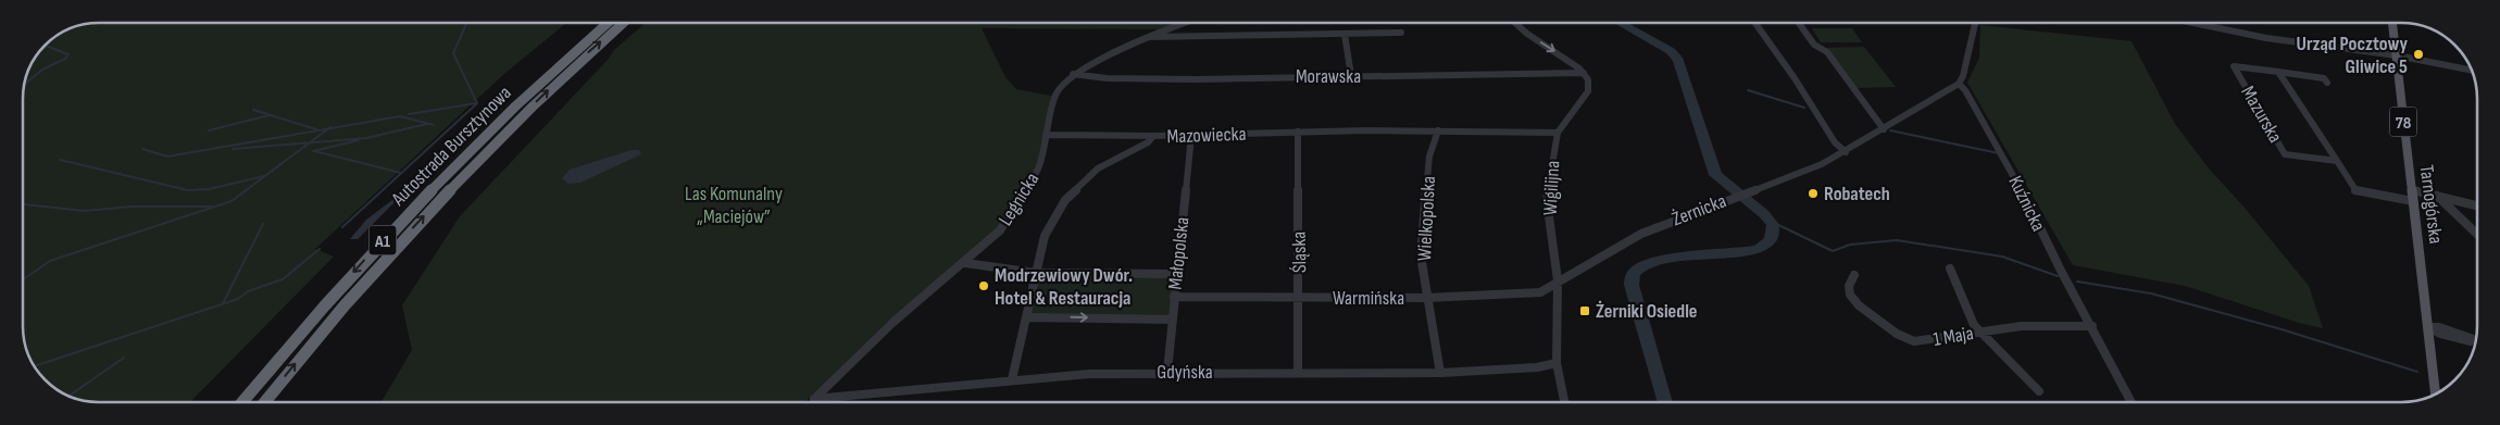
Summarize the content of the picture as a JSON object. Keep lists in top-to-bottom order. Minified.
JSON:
{"streets":{"highway":["Autostrada Bursztynowa","A1"],"main road":["78","Tarnogórska"],"street":["Morawska","Mazurska","Mazowiecka","Wigilijna","Legnicka","Kuźnicka","Żernicka","Wielkopolska","Śląska","Małopolska","Warmińska","1 Maja","Gdyńska"]},"crossings":[["Morawska","Wigilijna"],["Morawska","Legnicka"],["Mazowiecka","Wigilijna"],["Mazowiecka","Wielkopolska"],["Mazowiecka","Śląska"],["Mazowiecka","Małopolska"],["Mazowiecka","Gdyńska"],["Wigilijna","Żernicka"],["Wigilijna","Warmińska"],["Wigilijna","Gdyńska"],["Legnicka","Gdyńska"],["Kuźnicka","Żernicka"],["Kuźnicka","1 Maja"],["Żernicka","Warmińska"],["Wielkopolska","Warmińska"],["Wielkopolska","Gdyńska"],["Śląska","Warmińska"],["Śląska","Gdyńska"],["Małopolska","Warmińska"],["Małopolska","Gdyńska"]],"parks":["Las Komunalny „Maciejów”"],"places":{"other":["Urząd Pocztowy Gliwice 5","Robatech","Modrzewiowy Dwór. Hotel & Restauracja"],"transit":["Żerniki Osiedle"]}}
